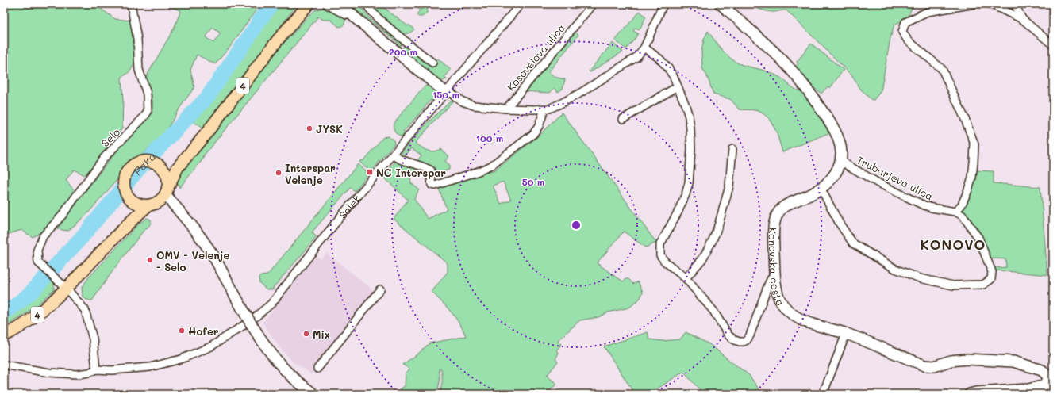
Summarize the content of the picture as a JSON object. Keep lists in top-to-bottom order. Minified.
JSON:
{"streets":{"main road":["4"],"street":["Kosovelova ulica","Selo","Trubarjeva ulica","Šalek","Konovska cesta"]},"crossings":[["4","Selo"],["Trubarjeva ulica","Konovska cesta"]],"districts":["KONOVO"],"water":["Paka"],"places":{"other":["JYSK","Interspar Velenje","OMV - Velenje - Selo","Hofer","Mix"],"transit":["NC Interspar"]},"rings":["200 m","150 m","100 m","50 m"]}
